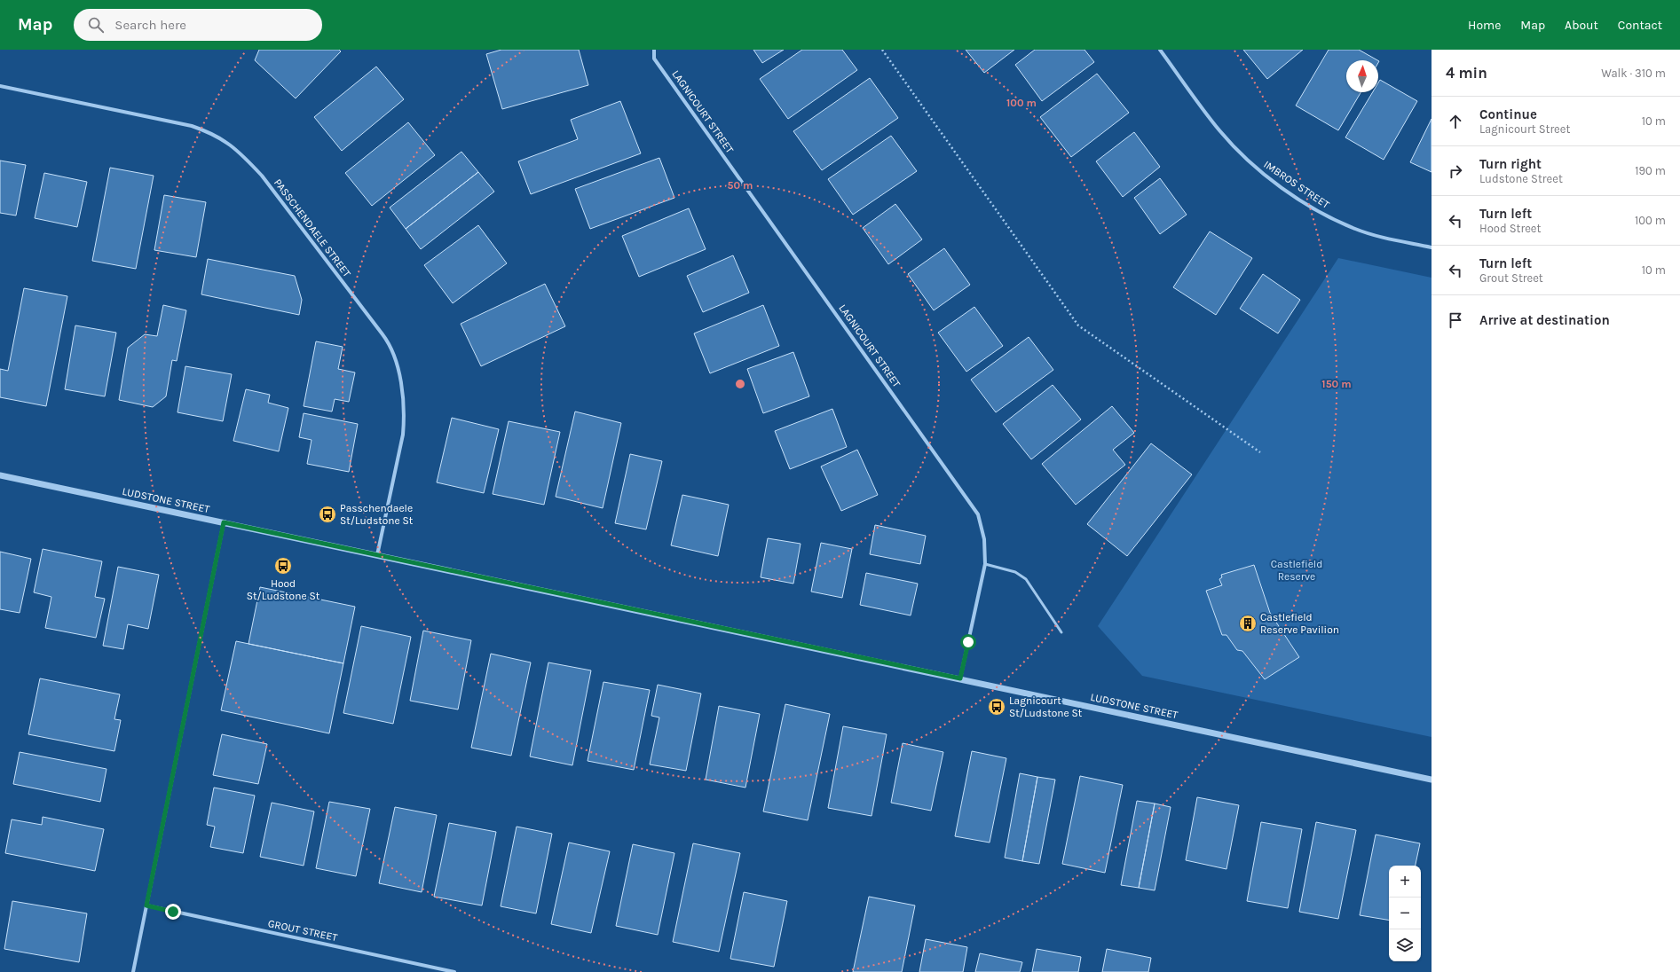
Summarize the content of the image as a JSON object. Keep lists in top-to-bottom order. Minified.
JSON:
{"streets":{"street":["LAGNICOURT STREET","IMBROS STREET","PASSCHENDAELE STREET","LUDSTONE STREET","GROUT STREET"]},"crossings":[["LAGNICOURT STREET","LUDSTONE STREET"],["PASSCHENDAELE STREET","LUDSTONE STREET"]],"parks":["Castlefield Reserve"],"places":{"bus stop":["Passchendaele St/Ludstone St","Hood St/Ludstone St","Lagnicourt St/Ludstone St"],"building":["Castlefield Reserve Pavilion"]},"north":"top","page":{"header":"Map","search":"Search here","nav":["Home","Map","About","Contact"],"heading":["4 min","Walk · 310 m"],"list":[["Continue","Lagnicourt Street","10 m"],["Turn right","Ludstone Street","190 m"],["Turn left","Hood Street","100 m"],["Turn left","Grout Street","10 m"],"Arrive at destination"],"map_buttons":["+","−"]},"rings":["100 m","50 m","150 m"]}
